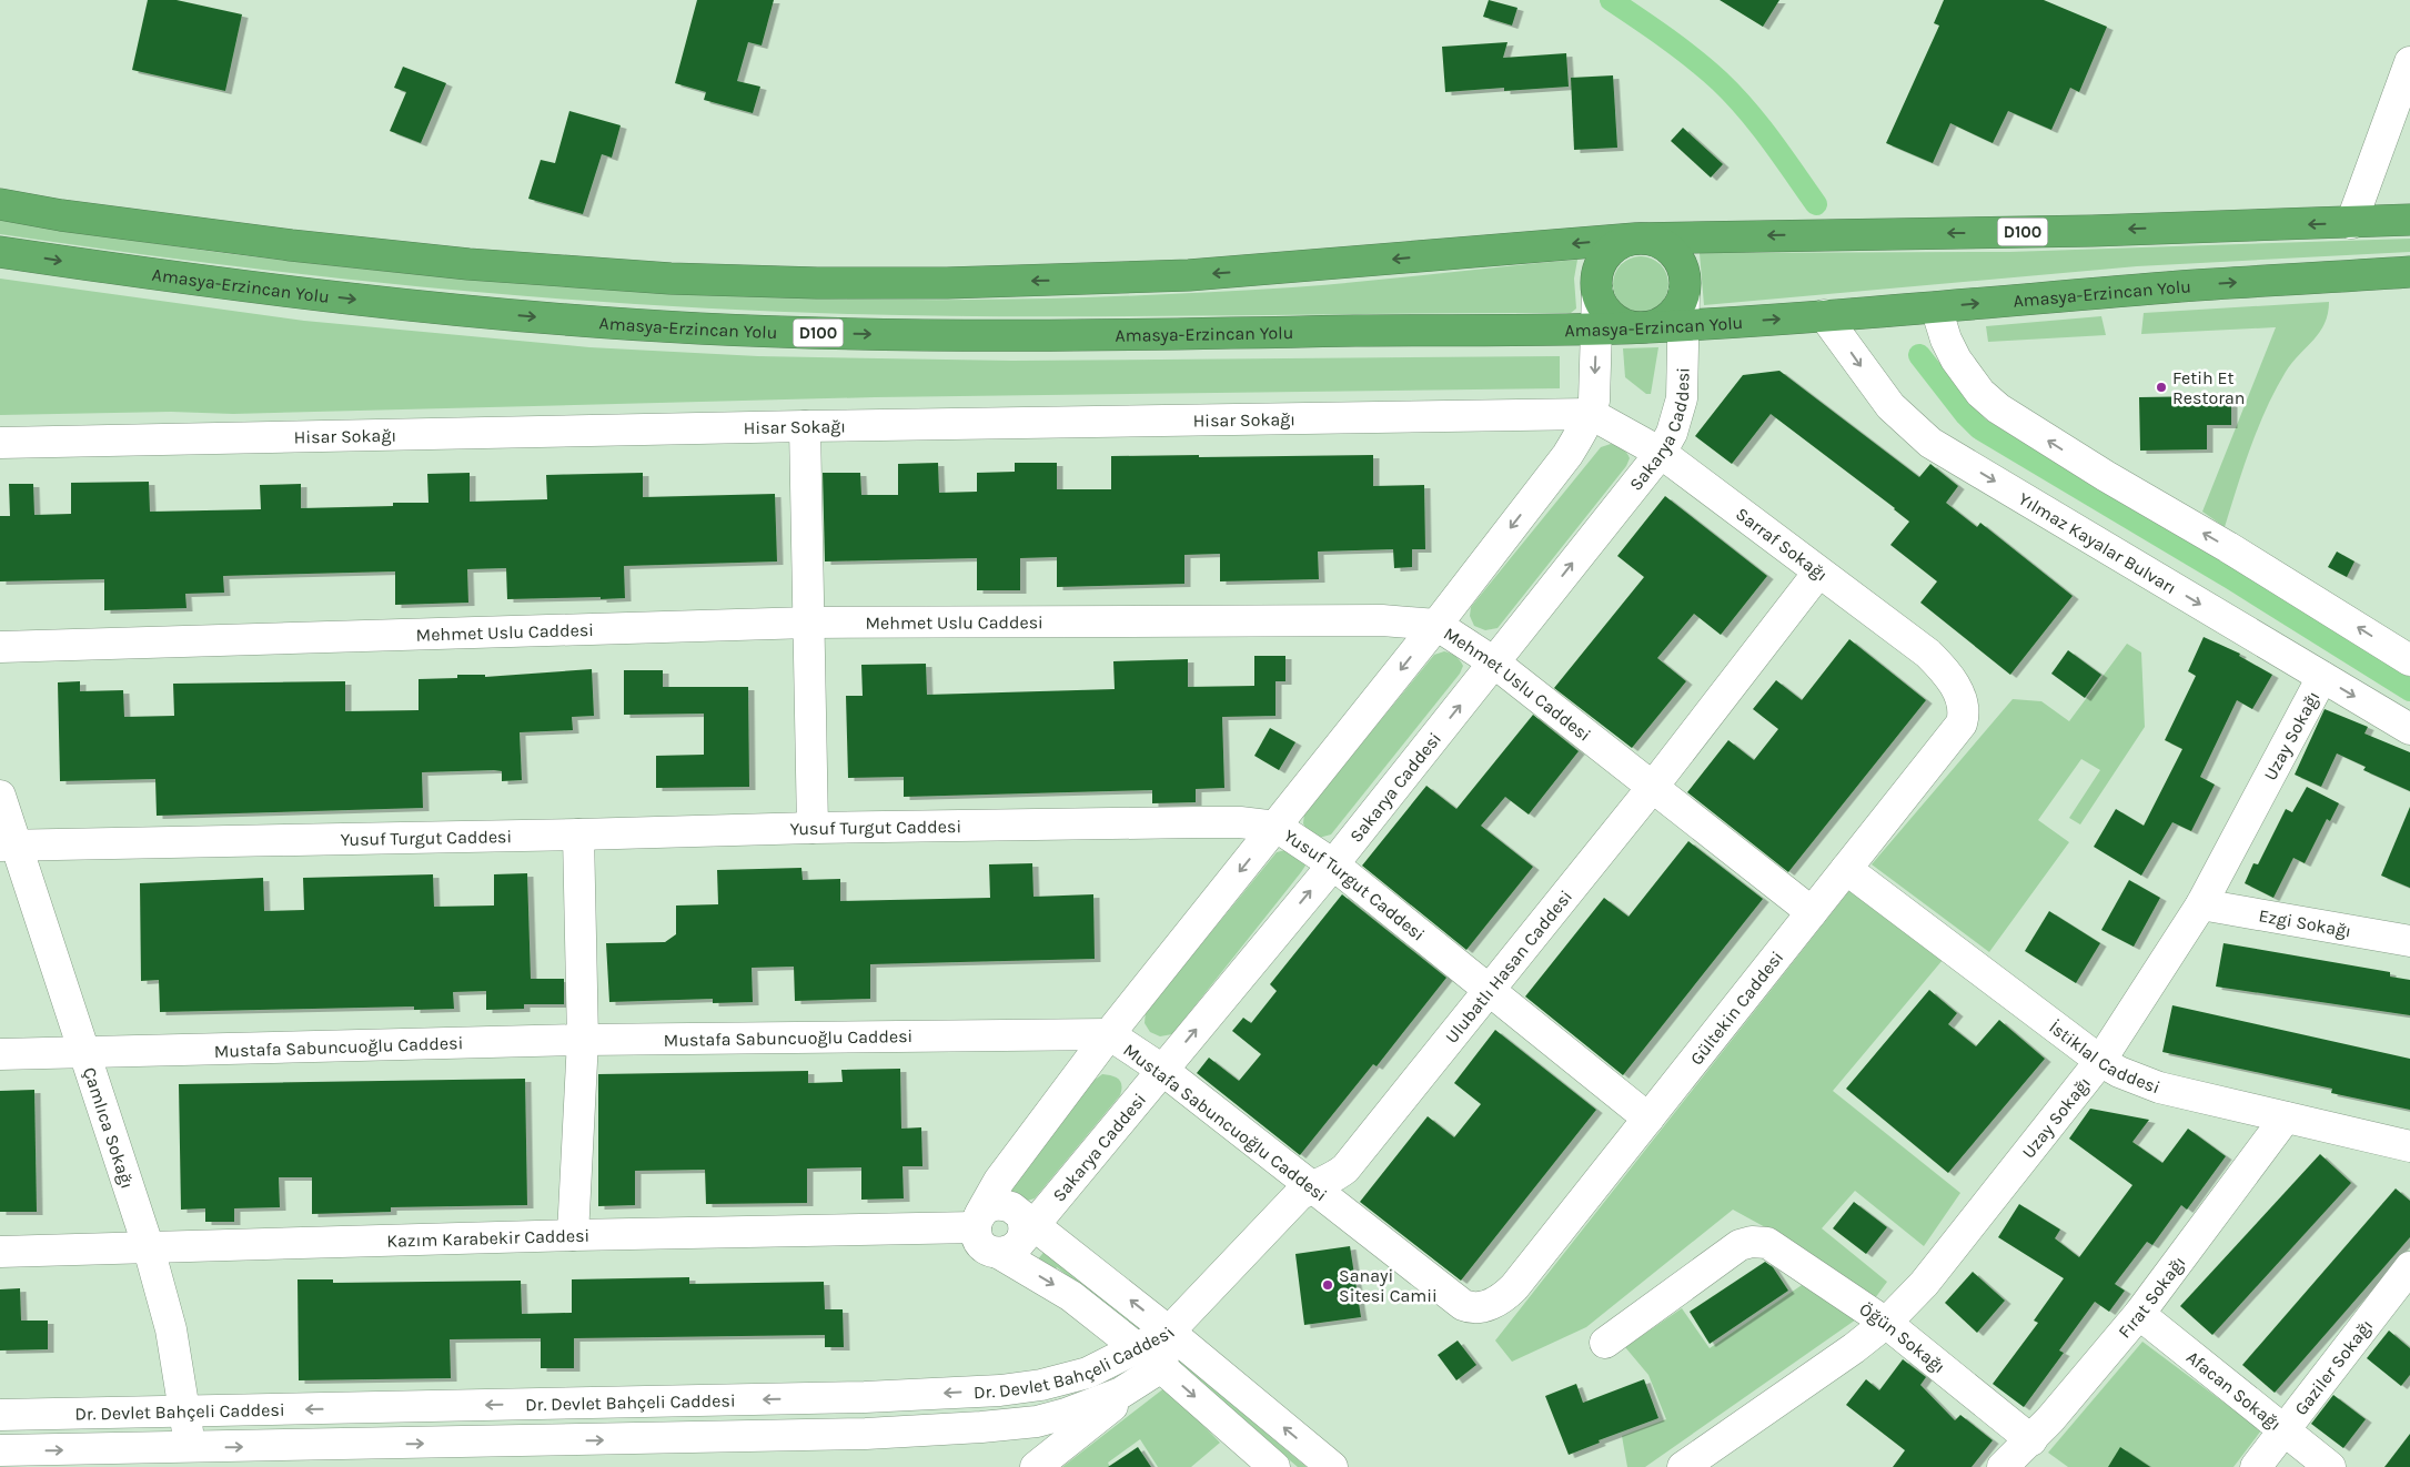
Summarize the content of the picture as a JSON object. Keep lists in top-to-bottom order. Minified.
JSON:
{"streets":{"highway":["D100","Amasya-Erzincan Yolu"],"street":["Hisar Sokağı","Sakarya Caddesi","Yılmaz Kayalar Bulvarı","Sarraf Sokağı","Mehmet Uslu Caddesi","Uzay Sokağı","Yusuf Turgut Caddesi","Ezgi Sokağı","Ulubatlı Hasan Caddesi","Gültekin Caddesi","Mustafa Sabuncuoğlu Caddesi","İstiklal Caddesi","Çamlıca Sokağı","Kazım Karabekir Caddesi","Fırat Sokağı","Öğün Sokağı","Gaziler Sokağı","Dr. Devlet Bahçeli Caddesi","Afacan Sokağı"]},"crossings":[["D100","Amasya-Erzincan Yolu"],["D100","Sakarya Caddesi"],["Amasya-Erzincan Yolu","Sakarya Caddesi"],["Amasya-Erzincan Yolu","Yılmaz Kayalar Bulvarı"],["Hisar Sokağı","Sarraf Sokağı"],["Sakarya Caddesi","Sarraf Sokağı"],["Sakarya Caddesi","Mehmet Uslu Caddesi"],["Sakarya Caddesi","Yusuf Turgut Caddesi"],["Sakarya Caddesi","Mustafa Sabuncuoğlu Caddesi"],["Sakarya Caddesi","Kazım Karabekir Caddesi"],["Yılmaz Kayalar Bulvarı","Uzay Sokağı"],["Sarraf Sokağı","Ulubatlı Hasan Caddesi"],["Sarraf Sokağı","Gültekin Caddesi"],["Mehmet Uslu Caddesi","Ulubatlı Hasan Caddesi"],["Mehmet Uslu Caddesi","Gültekin Caddesi"],["Uzay Sokağı","Ezgi Sokağı"],["Uzay Sokağı","İstiklal Caddesi"],["Uzay Sokağı","Öğün Sokağı"],["Yusuf Turgut Caddesi","Ulubatlı Hasan Caddesi"],["Yusuf Turgut Caddesi","Gültekin Caddesi"],["Yusuf Turgut Caddesi","Çamlıca Sokağı"],["Ulubatlı Hasan Caddesi","Mustafa Sabuncuoğlu Caddesi"],["Ulubatlı Hasan Caddesi","Kazım Karabekir Caddesi"],["Ulubatlı Hasan Caddesi","Dr. Devlet Bahçeli Caddesi"],["Gültekin Caddesi","Mustafa Sabuncuoğlu Caddesi"],["Gültekin Caddesi","İstiklal Caddesi"],["Mustafa Sabuncuoğlu Caddesi","Çamlıca Sokağı"],["İstiklal Caddesi","Fırat Sokağı"],["Çamlıca Sokağı","Kazım Karabekir Caddesi"],["Çamlıca Sokağı","Dr. Devlet Bahçeli Caddesi"],["Kazım Karabekir Caddesi","Dr. Devlet Bahçeli Caddesi"],["Fırat Sokağı","Öğün Sokağı"],["Fırat Sokağı","Afacan Sokağı"],["Gaziler Sokağı","Afacan Sokağı"]],"places":["Fetih Et Restoran","Sanayi Sitesi Camii"]}
